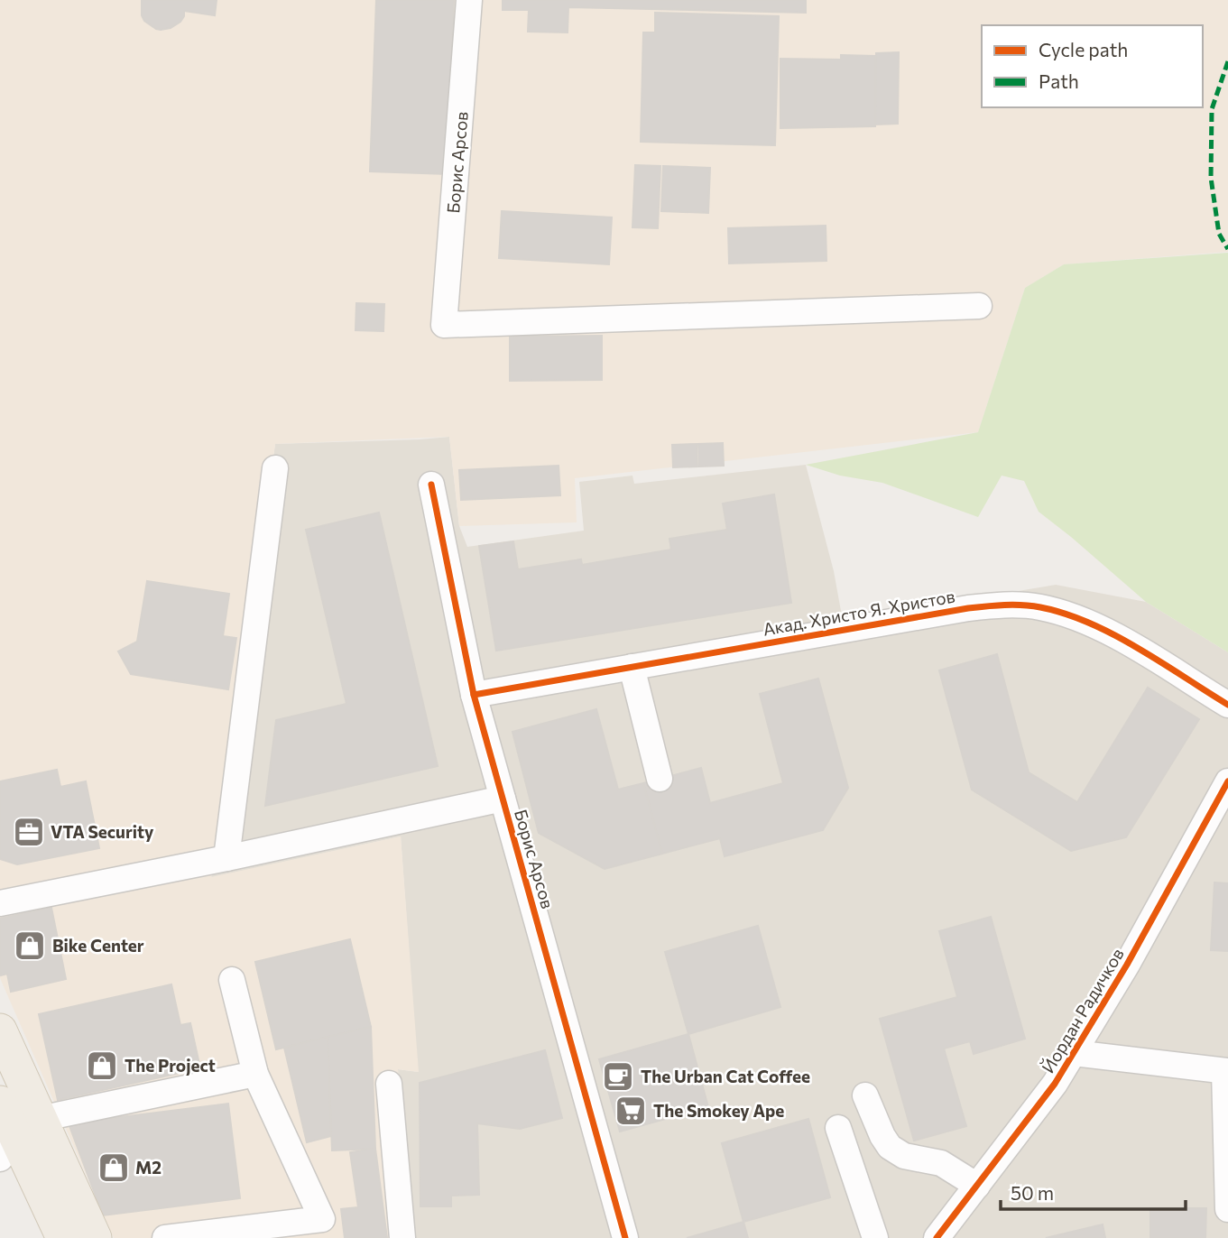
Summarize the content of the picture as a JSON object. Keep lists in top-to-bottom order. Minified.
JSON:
{"streets":{"street":["Борис Арсов","Акад. Христо Я. Христов","Йордан Радичков"]},"crossings":[["Борис Арсов","Акад. Христо Я. Христов"]],"places":{"office":["VTA Security"],"shop":["Bike Center","The Project","M2"],"cafe":["The Urban Cat Coffee"],"supermarket":["The Smokey Ape"]},"legend":["Cycle path","Path"],"scale_bar":"50 m"}
